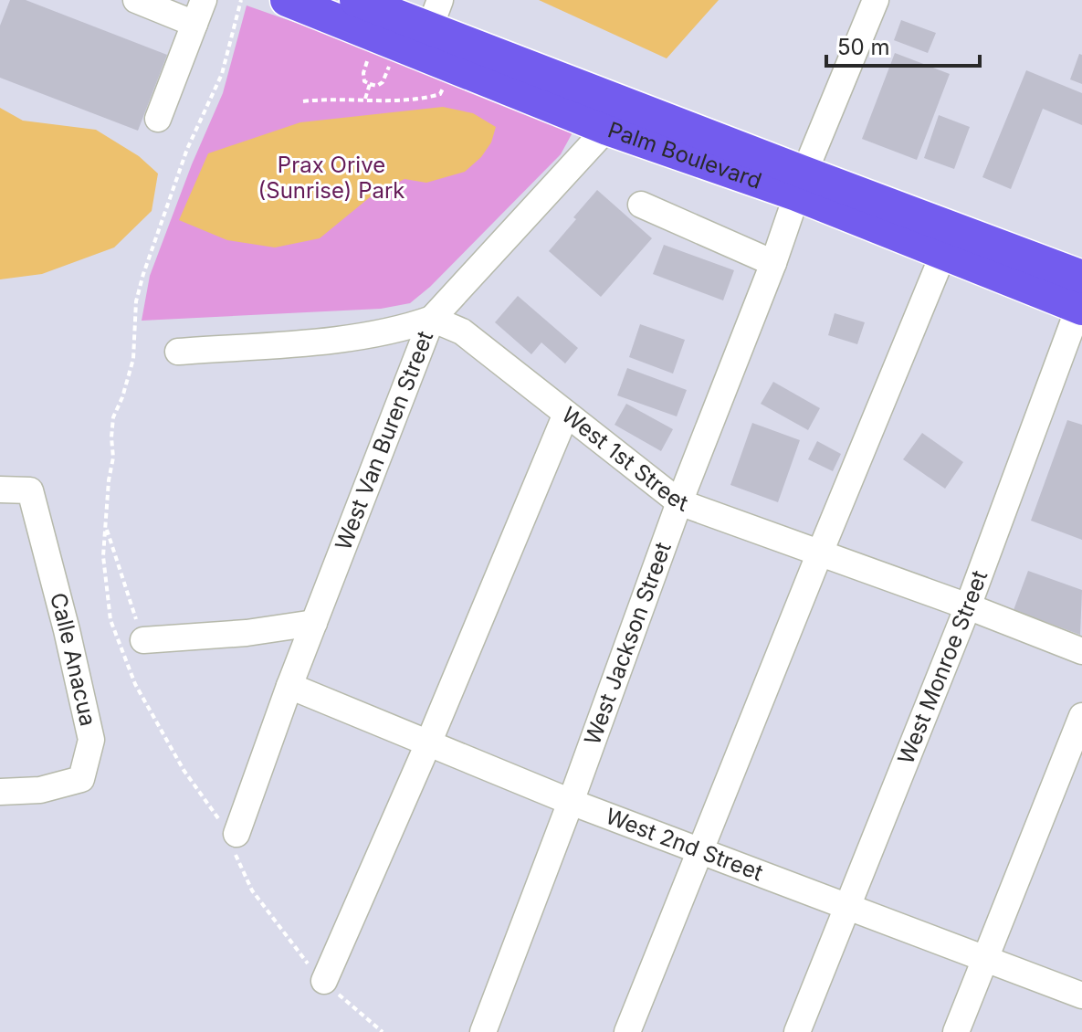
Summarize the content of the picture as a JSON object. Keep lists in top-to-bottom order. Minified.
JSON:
{"streets":{"main road":["Palm Boulevard"],"street":["West Van Buren Street","West 1st Street","West Jackson Street","Calle Anacua","West Monroe Street","West 2nd Street"]},"crossings":[["Palm Boulevard","West Van Buren Street"],["Palm Boulevard","West Jackson Street"],["Palm Boulevard","West Monroe Street"],["West Van Buren Street","West 1st Street"],["West Van Buren Street","West 2nd Street"],["West 1st Street","West Jackson Street"],["West 1st Street","West Monroe Street"],["West Jackson Street","West 2nd Street"],["West Monroe Street","West 2nd Street"]],"parks":["Prax Orive (Sunrise) Park"],"scale_bar":"50 m"}
